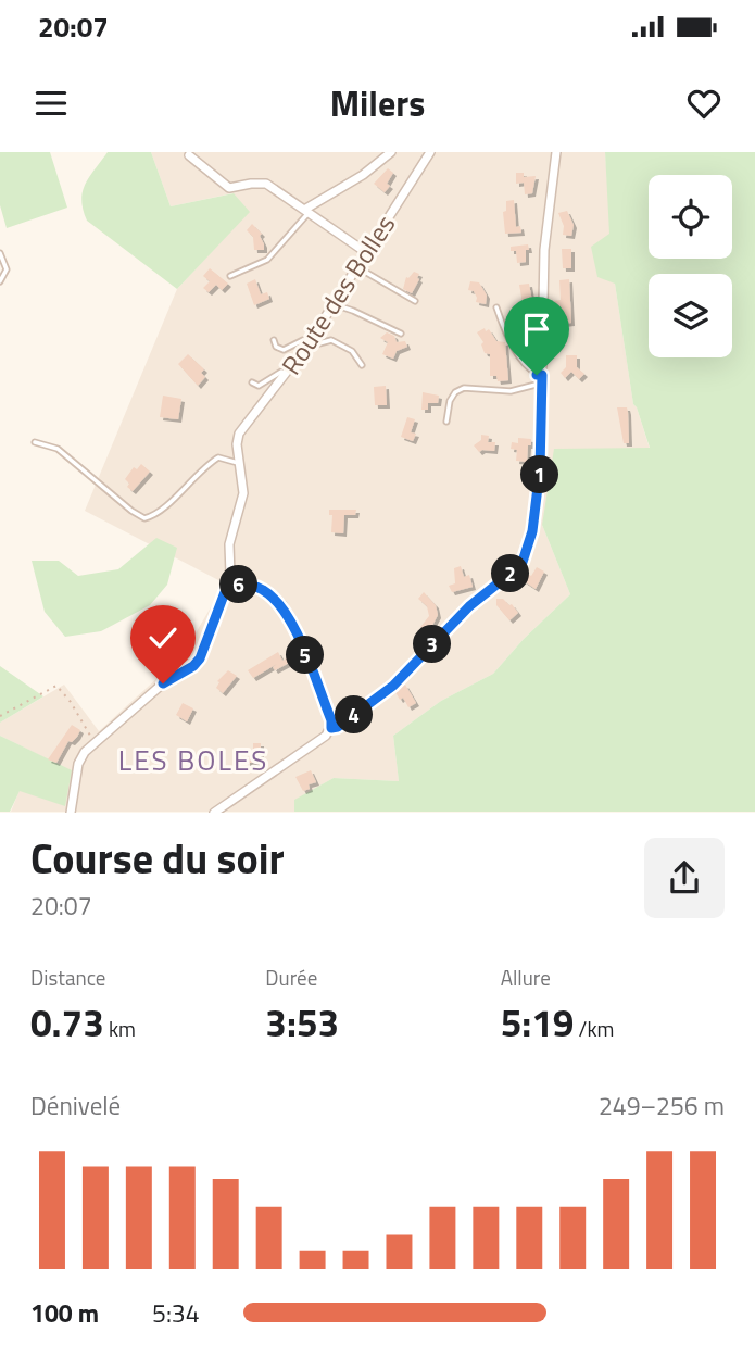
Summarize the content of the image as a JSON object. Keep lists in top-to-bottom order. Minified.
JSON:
{"streets":{"street":["Route des Bolles"]},"districts":["LES BOLES"],"page":{"status":"20:07","header":"Milers","pins":["1","2","6","3","5","4"],"heading":["Course du soir","20:07"],"stats":[["Distance","0.73 km"],["Durée","3:53"],["Allure","5:19 /km"]],"chart":["Dénivelé","249–256 m"],"list":[{"name":"100 m","note":"5:34"}]}}
